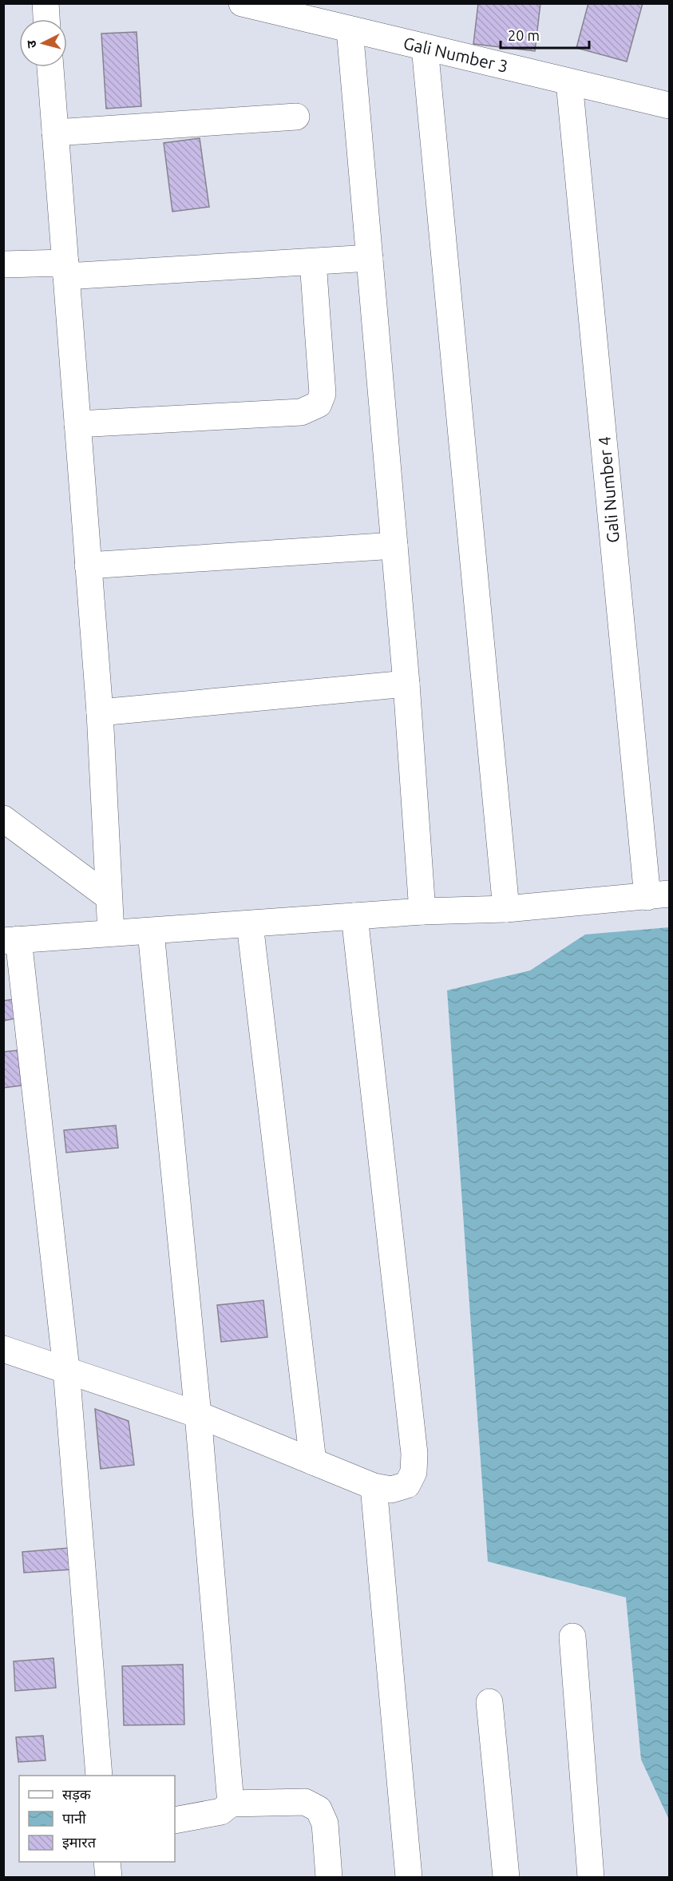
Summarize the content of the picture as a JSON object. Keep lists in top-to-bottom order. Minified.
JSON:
{"streets":{"street":["Gali Number 3","Gali Number 4"]},"crossings":[["Gali Number 3","Gali Number 4"]],"legend":["सड़क","पानी","इमारत"],"scale_bar":"20 m","north":"left"}
